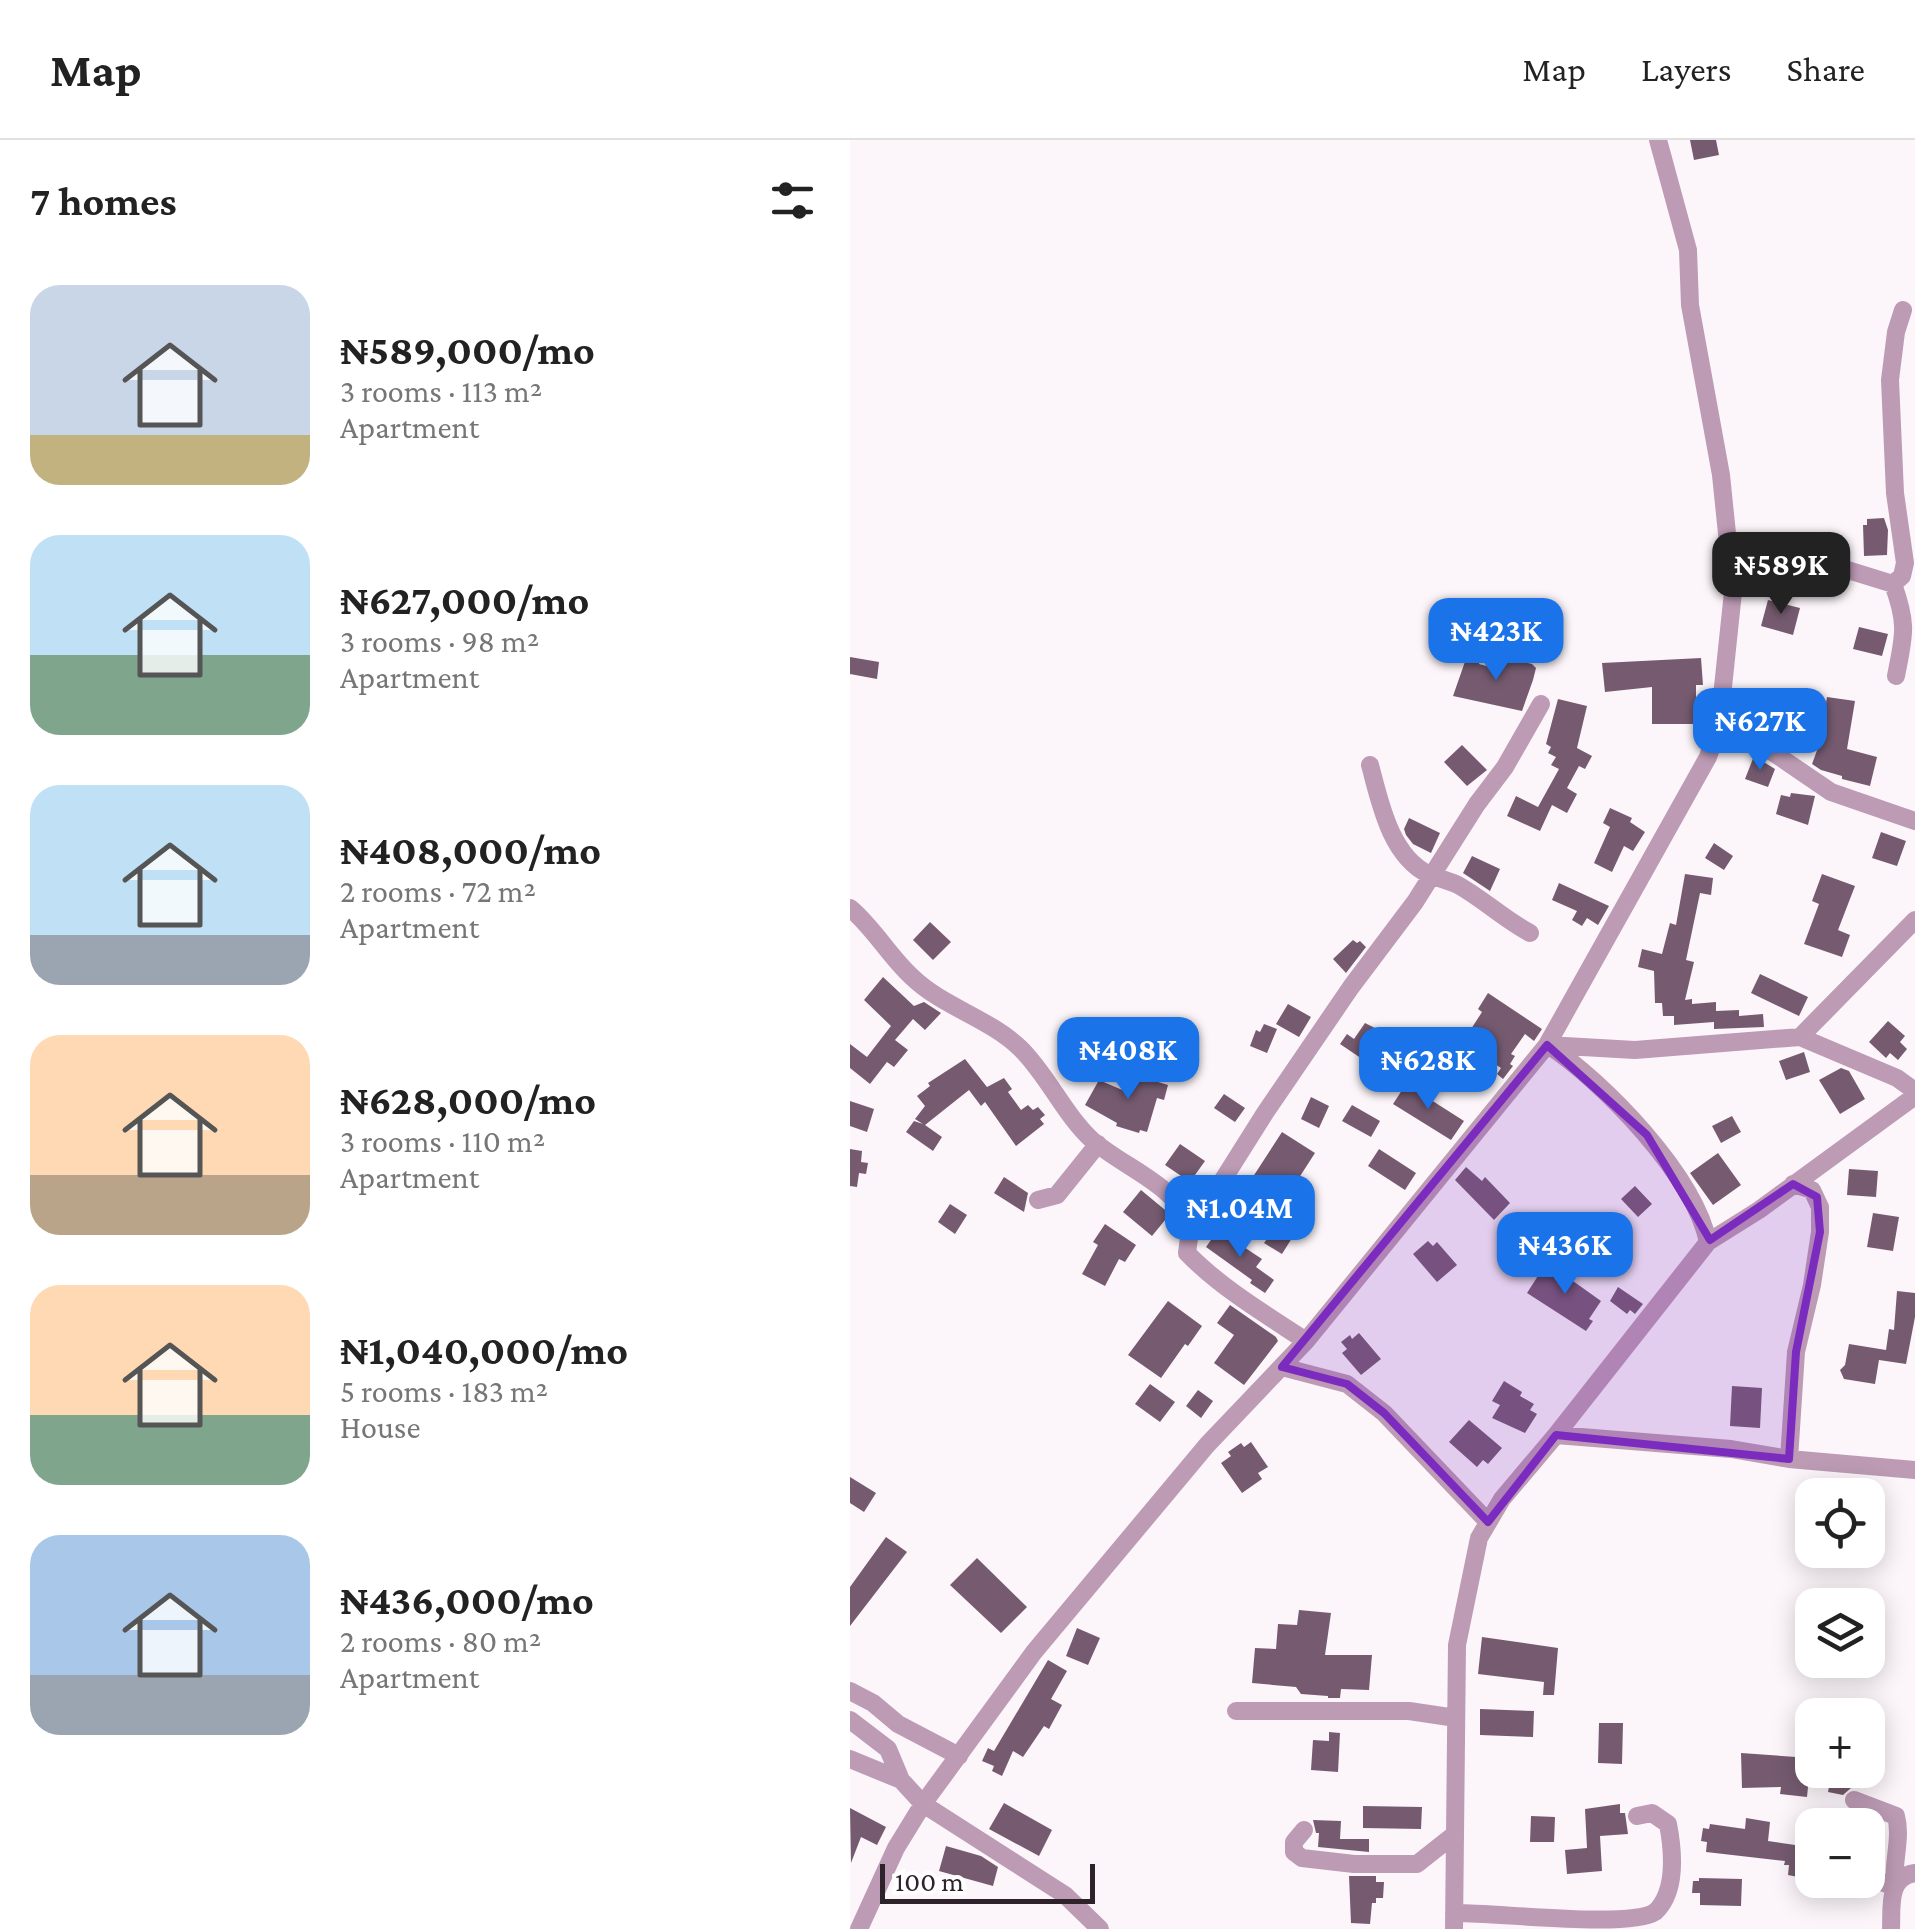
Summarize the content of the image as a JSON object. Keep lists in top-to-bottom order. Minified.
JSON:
{"scale_bar":"100 m","page":{"header":"Map","nav":["Map","Layers","Share"],"heading":"7 homes","list":[{"name":"₦589,000/mo","note":"3 rooms · 113 m² · Apartment"},{"name":"₦627,000/mo","note":"3 rooms · 98 m² · Apartment"},{"name":"₦408,000/mo","note":"2 rooms · 72 m² · Apartment"},{"name":"₦628,000/mo","note":"3 rooms · 110 m² · Apartment"},{"name":"₦1,040,000/mo","note":"5 rooms · 183 m² · House"},{"name":"₦436,000/mo","note":"2 rooms · 80 m² · Apartment"}],"price":["₦589K","₦423K","₦627K","₦408K","₦628K","₦1.04M","₦436K"],"map_buttons":["+","−"],"scale":"100 m"}}
